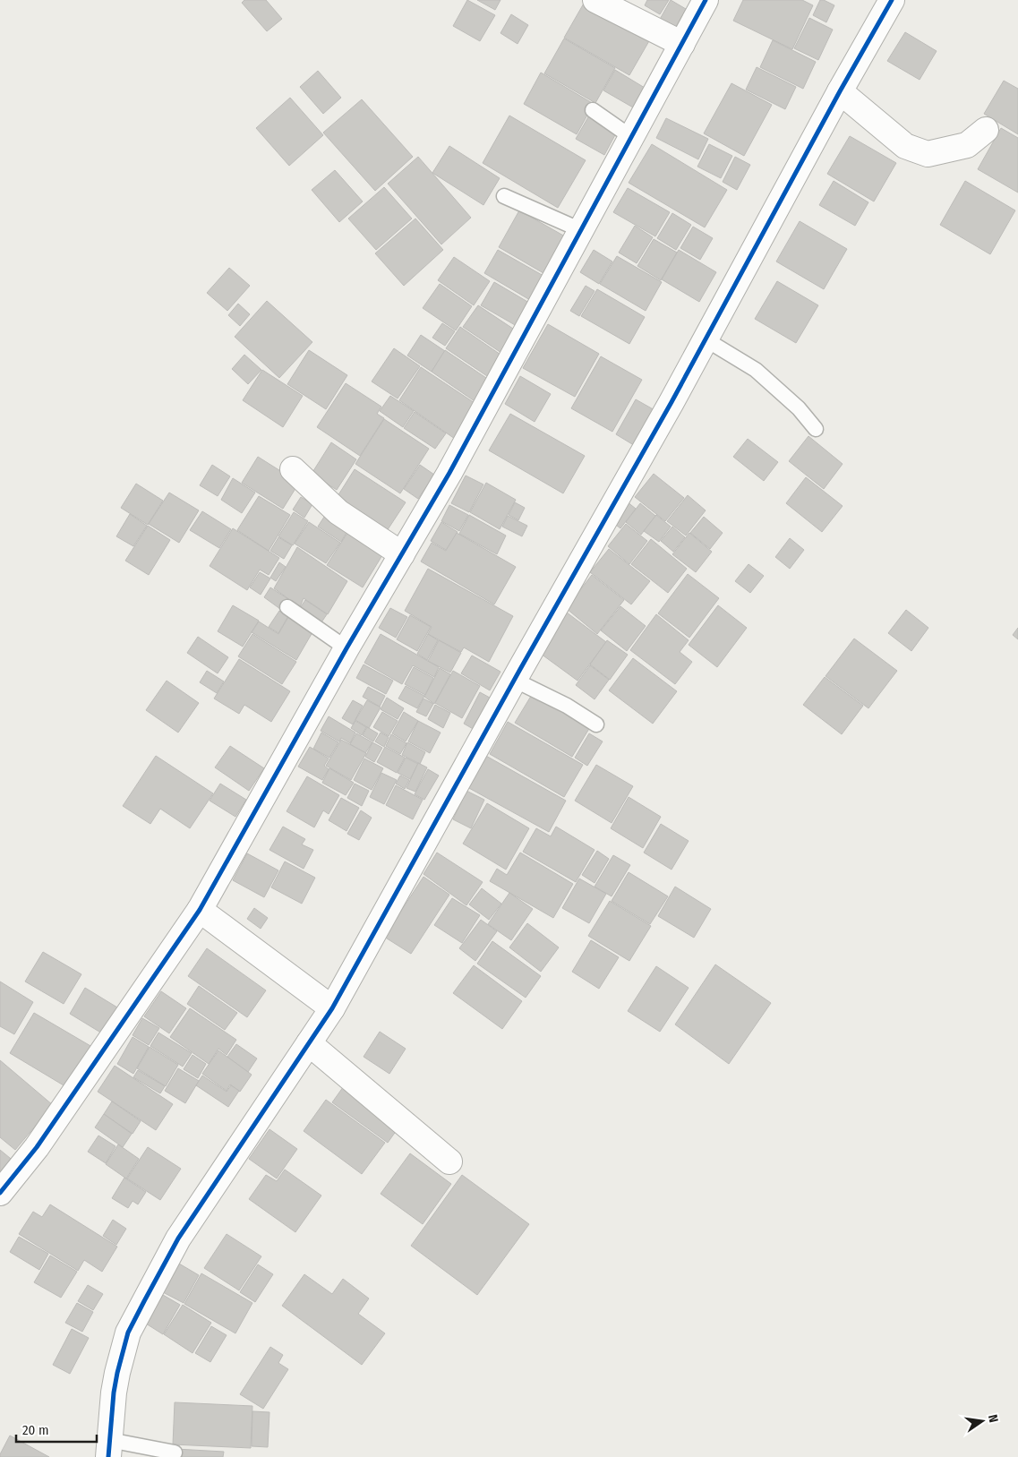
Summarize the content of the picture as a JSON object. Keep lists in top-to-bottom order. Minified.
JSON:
{"scale_bar":"20 m","north":"right"}
